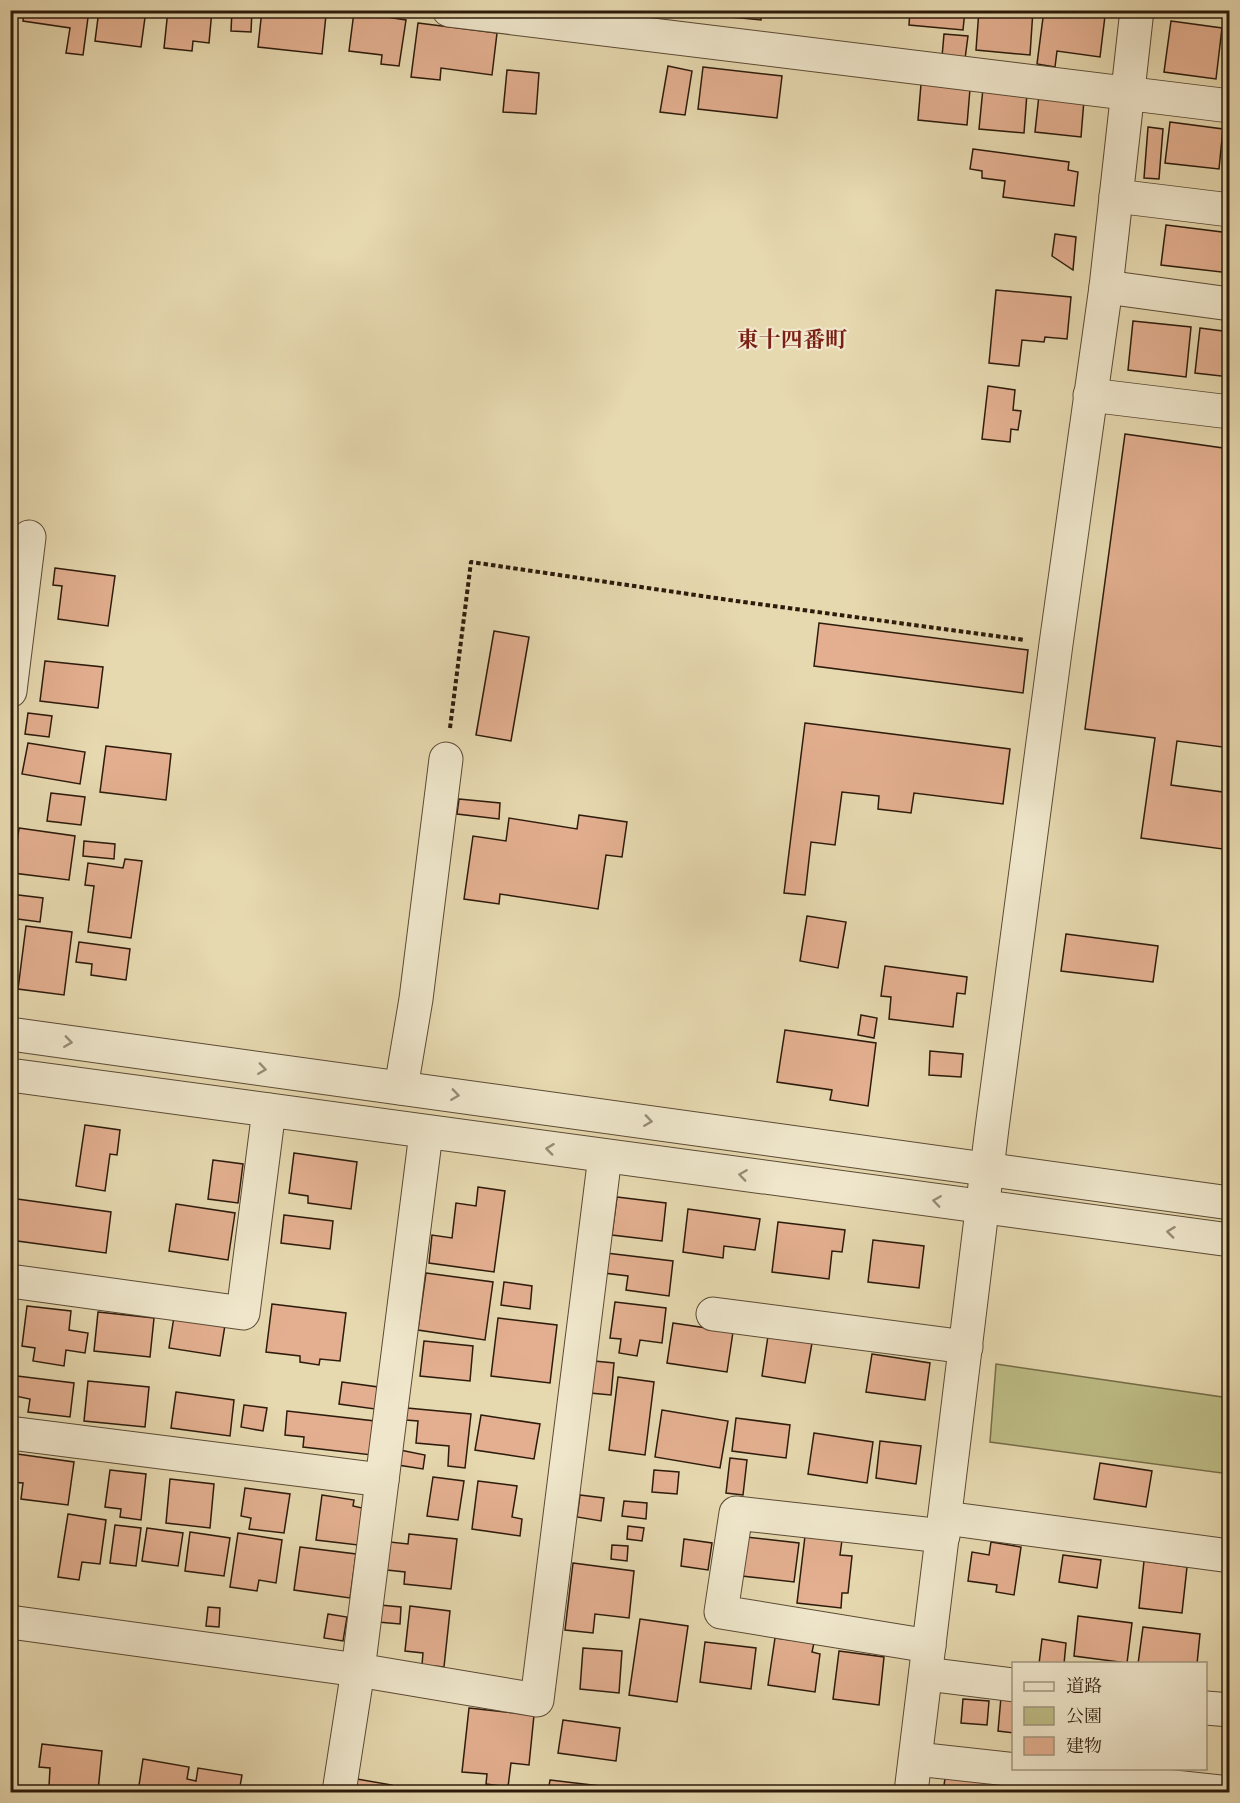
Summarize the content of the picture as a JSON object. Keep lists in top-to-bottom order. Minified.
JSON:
{"districts":["東十四番町"],"legend":["道路","公園","建物"]}
